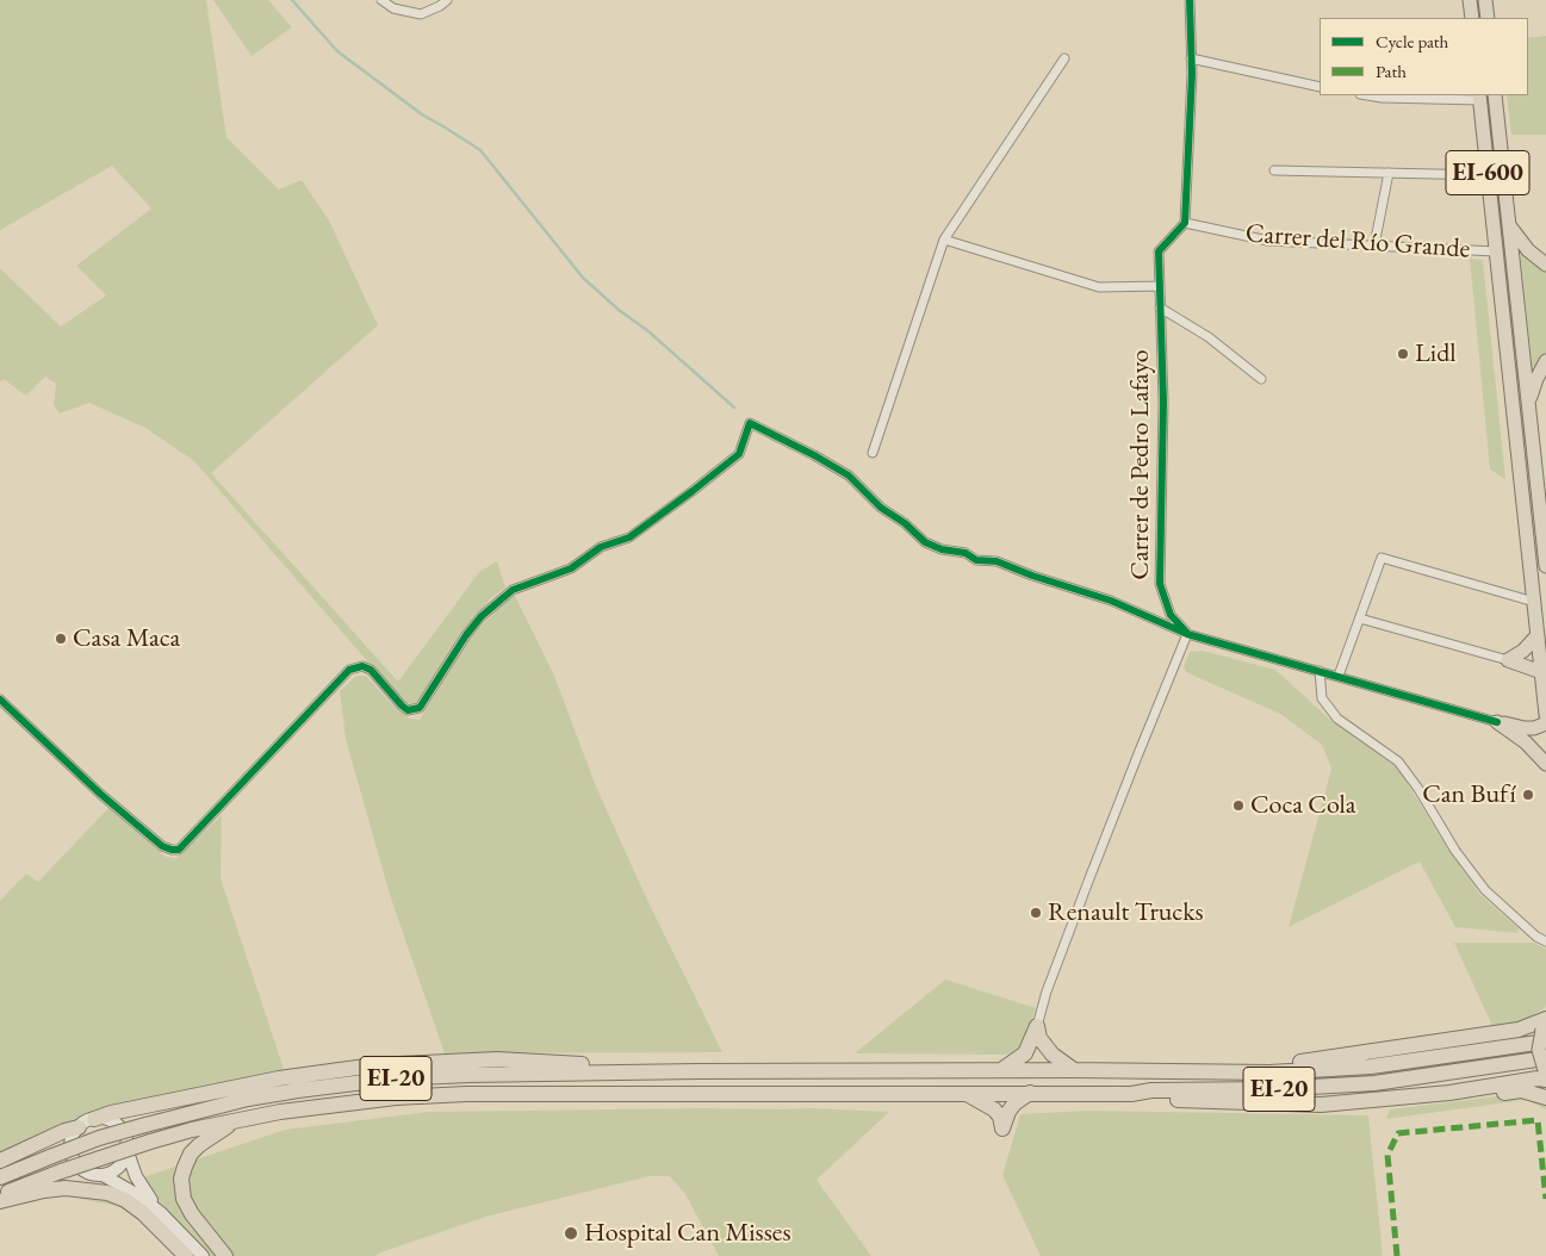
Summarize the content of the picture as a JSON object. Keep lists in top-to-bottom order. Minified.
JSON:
{"streets":{"highway":["EI-20"],"main road":["EI-600"],"street":["Carrer del Río Grande","Carrer de Pedro Lafayo"]},"crossings":[["EI-600","Carrer del Río Grande"],["Carrer del Río Grande","Carrer de Pedro Lafayo"]],"places":["Lidl","Casa Maca","Can Bufí","Coca Cola","Renault Trucks","Hospital Can Misses"],"legend":["Cycle path","Path"]}
